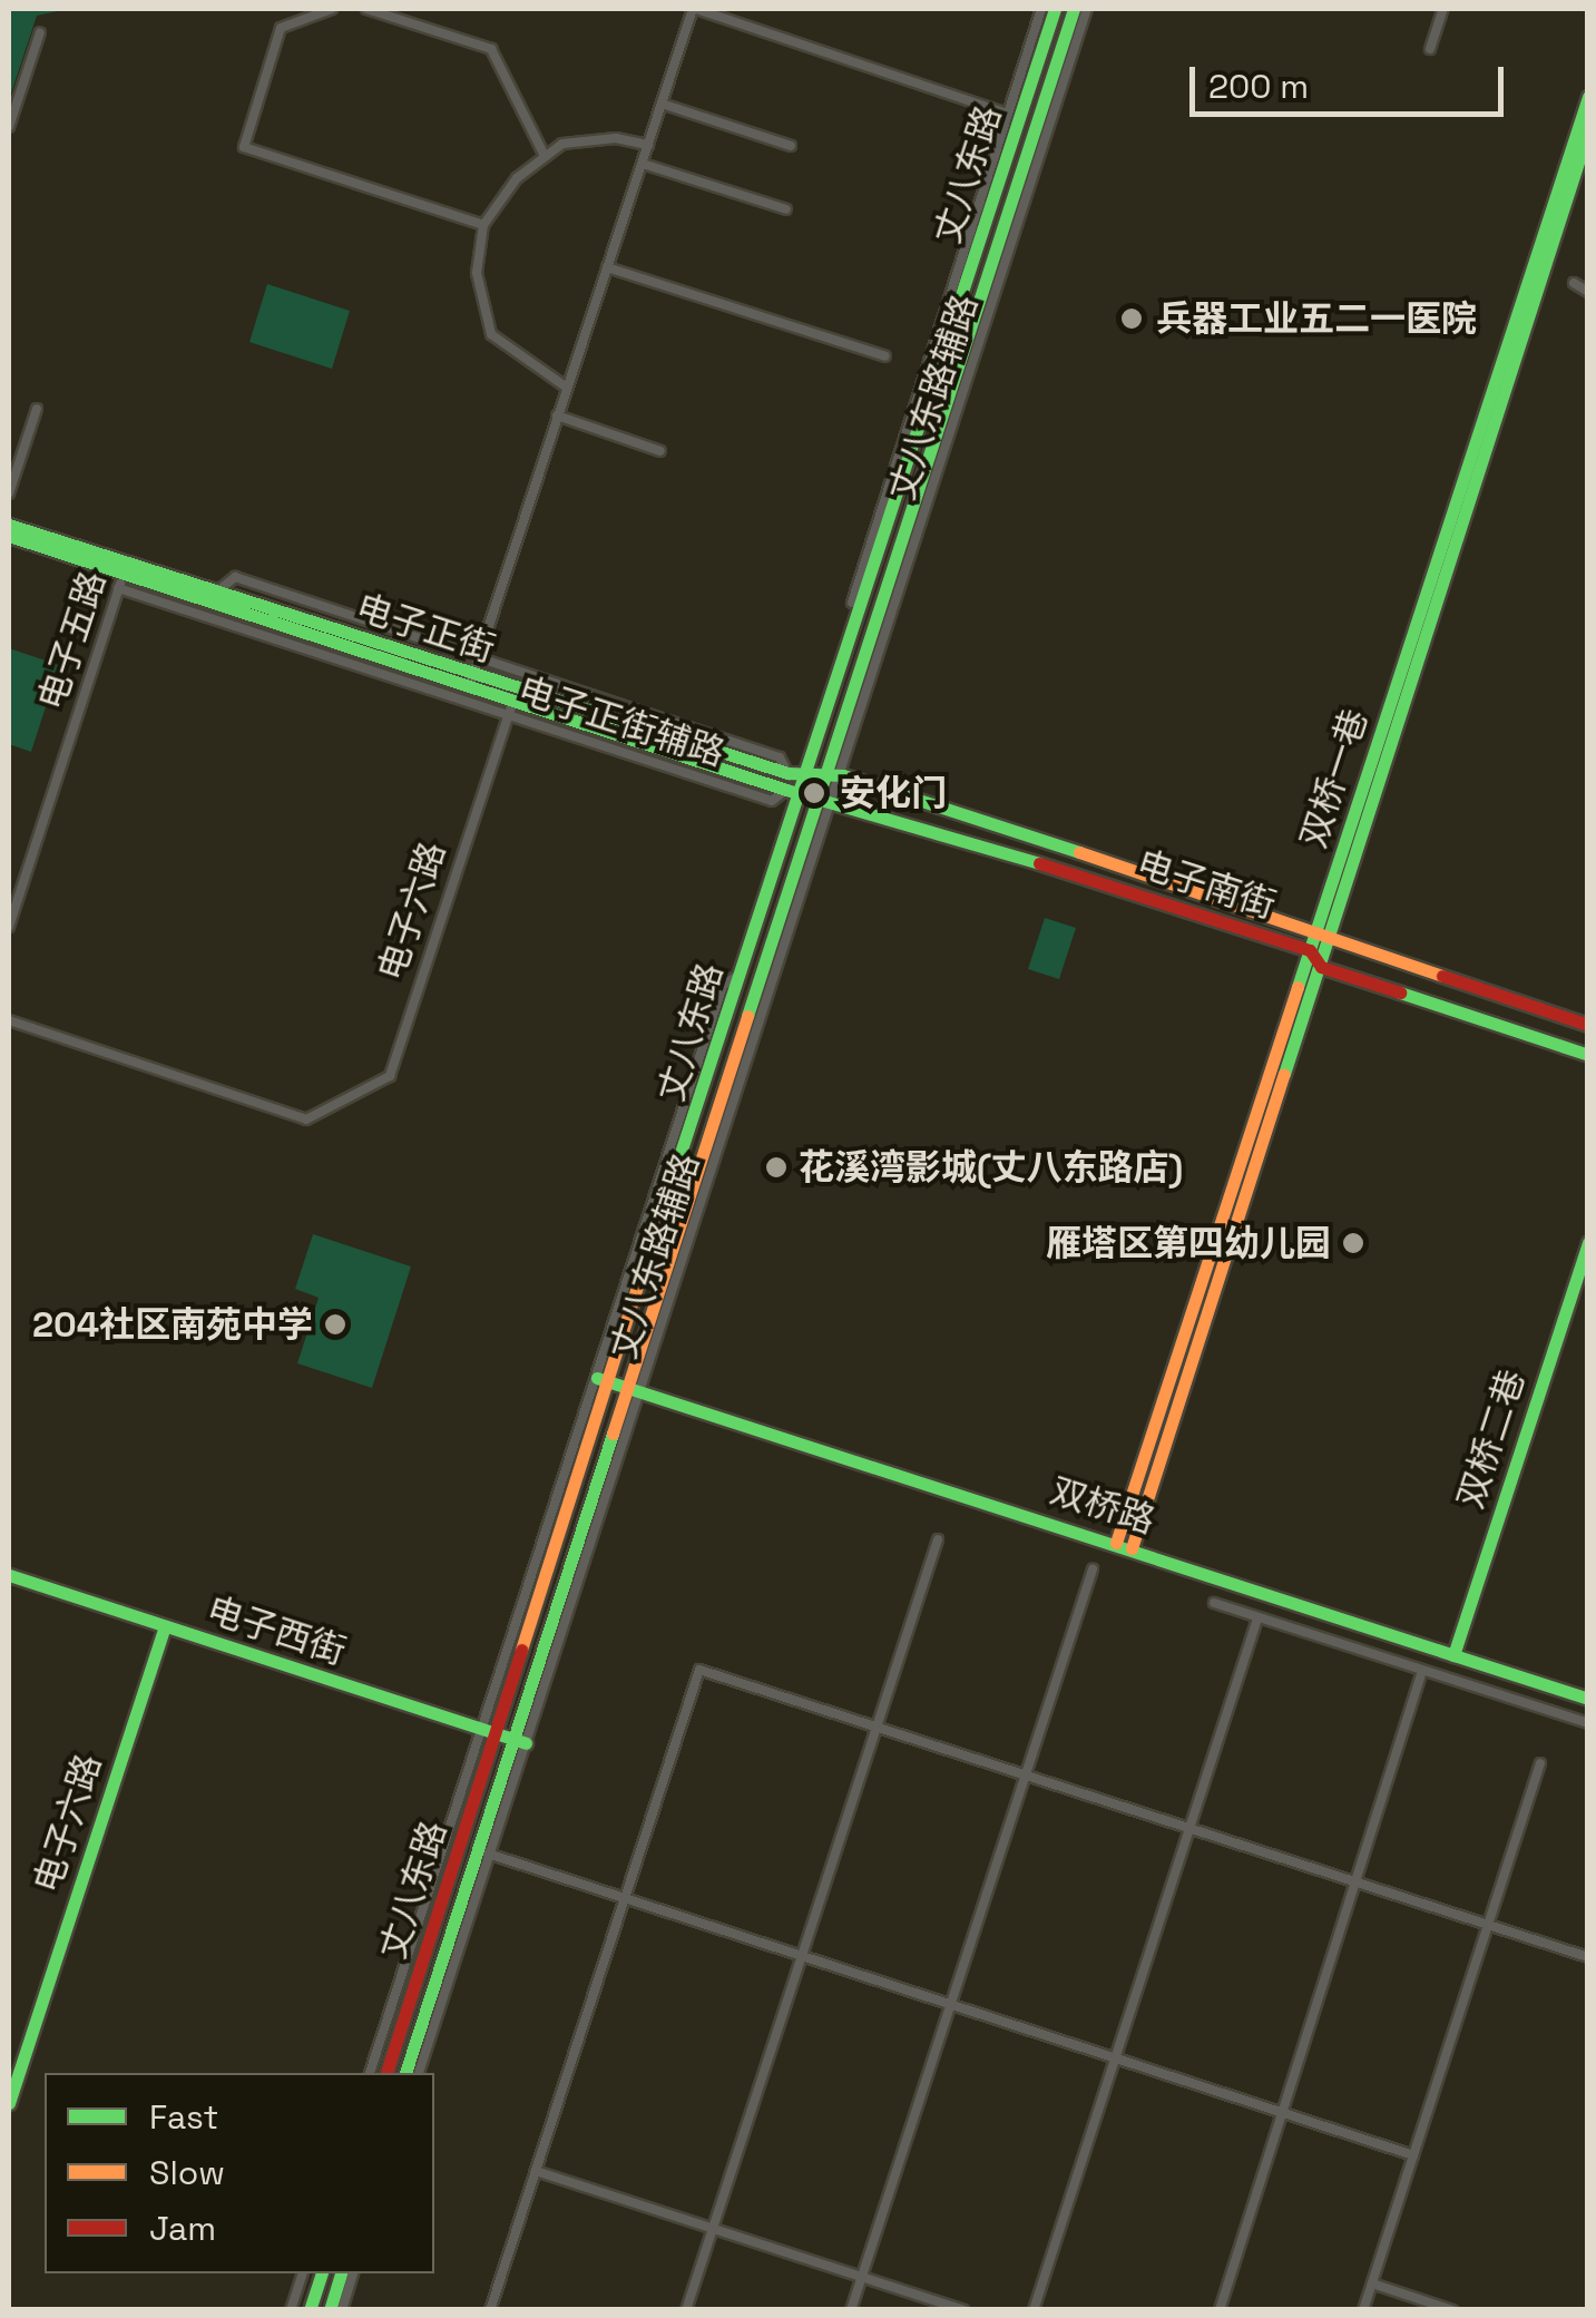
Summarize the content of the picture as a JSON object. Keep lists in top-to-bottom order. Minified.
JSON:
{"streets":{"main road":["丈八东路","电子正街","双桥一巷","电子南街","电子六路","双桥二巷","双桥路","电子西街"],"street":["丈八东路辅路","电子五路","电子正街辅路"]},"crossings":[["丈八东路","丈八东路辅路"],["丈八东路","电子正街"],["丈八东路","电子正街辅路"],["丈八东路","电子南街"],["丈八东路","双桥路"],["丈八东路","电子西街"],["丈八东路辅路","电子南街"],["丈八东路辅路","双桥路"],["电子正街","电子五路"],["电子正街","电子正街辅路"],["电子正街","电子南街"],["电子正街","电子六路"],["电子五路","电子正街辅路"],["电子正街辅路","电子六路"],["双桥一巷","电子南街"],["双桥一巷","双桥路"],["电子六路","电子西街"],["双桥二巷","双桥路"]],"places":["兵器工业五二一医院","安化门","花溪湾影城(丈八东路店)","雁塔区第四幼儿园","204社区南苑中学"],"legend":["Fast","Slow","Jam"],"scale_bar":"200 m"}
